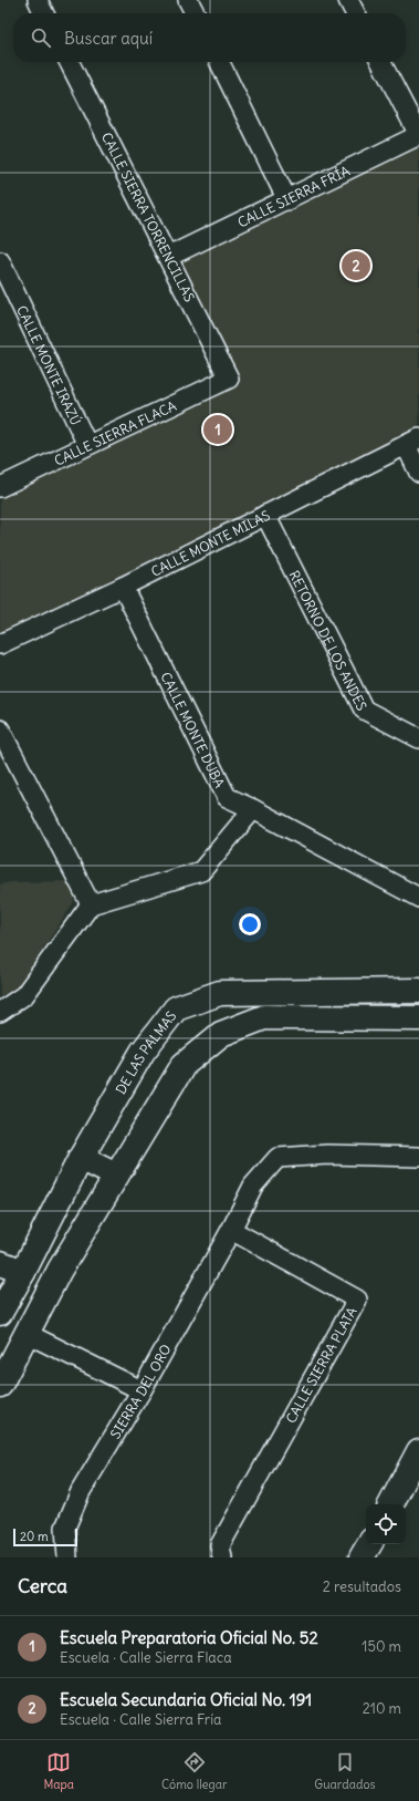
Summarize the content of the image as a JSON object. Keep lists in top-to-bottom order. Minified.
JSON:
{"streets":{"street":["CALLE SIERRA FRÍA","CALLE SIERRA TORRENCILLAS","CALLE MONTE IRAZÚ","CALLE SIERRA FLACA","CALLE MONTE MILAS","RETORNO DE LOS ANDES","CALLE MONTE DUBA","DE LAS PALMAS","CALLE SIERRA PLATA","SIERRA DEL ORO"]},"crossings":[["CALLE SIERRA FRÍA","CALLE SIERRA TORRENCILLAS"],["CALLE SIERRA TORRENCILLAS","CALLE SIERRA FLACA"],["CALLE MONTE IRAZÚ","CALLE SIERRA FLACA"],["CALLE MONTE MILAS","RETORNO DE LOS ANDES"],["CALLE MONTE MILAS","CALLE MONTE DUBA"],["CALLE SIERRA PLATA","SIERRA DEL ORO"]],"scale_bar":"20 m","page":{"search":"Buscar aquí","pins":["2","1"],"scale":"20 m","heading":["Cerca","2 resultados"],"list":[{"mark":"1","name":"Escuela Preparatoria Oficial No. 52","note":"Escuela · Calle Sierra Flaca","value":"150 m"},{"mark":"2","name":"Escuela Secundaria Oficial No. 191","note":"Escuela · Calle Sierra Fría","value":"210 m"}],"nav":["Mapa","Cómo llegar","Guardados"]}}
